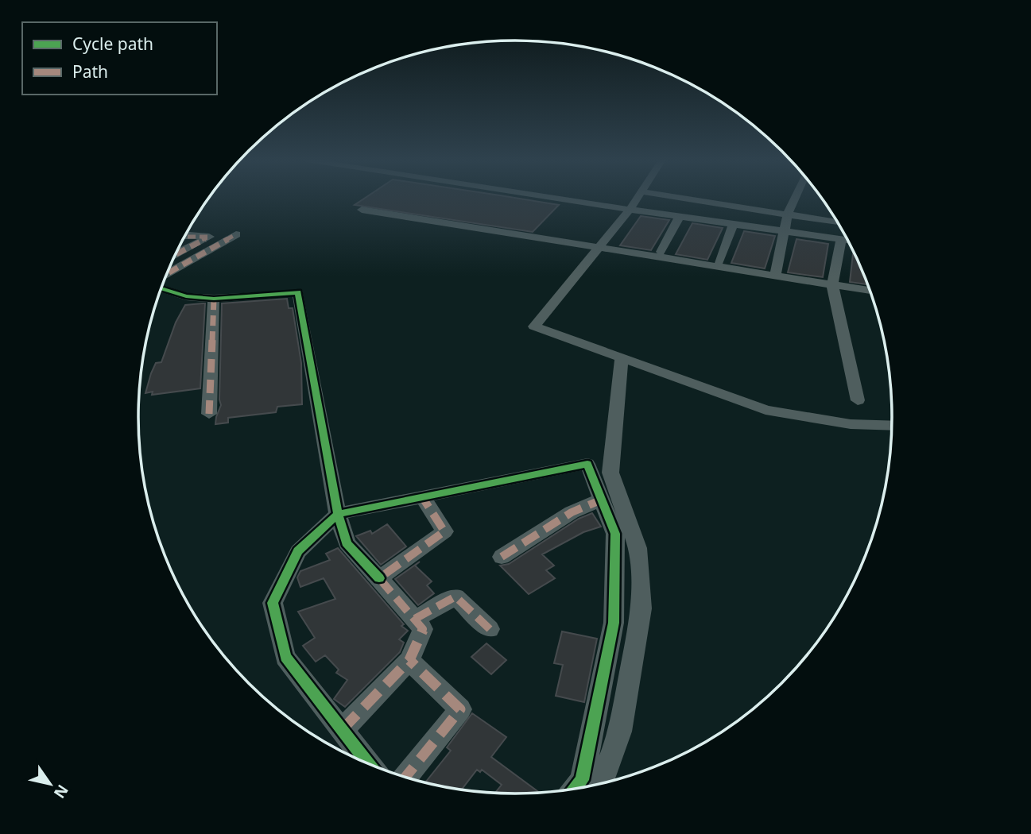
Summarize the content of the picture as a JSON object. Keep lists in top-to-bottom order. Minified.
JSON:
{"legend":["Cycle path","Path"],"north":"bottom right"}
